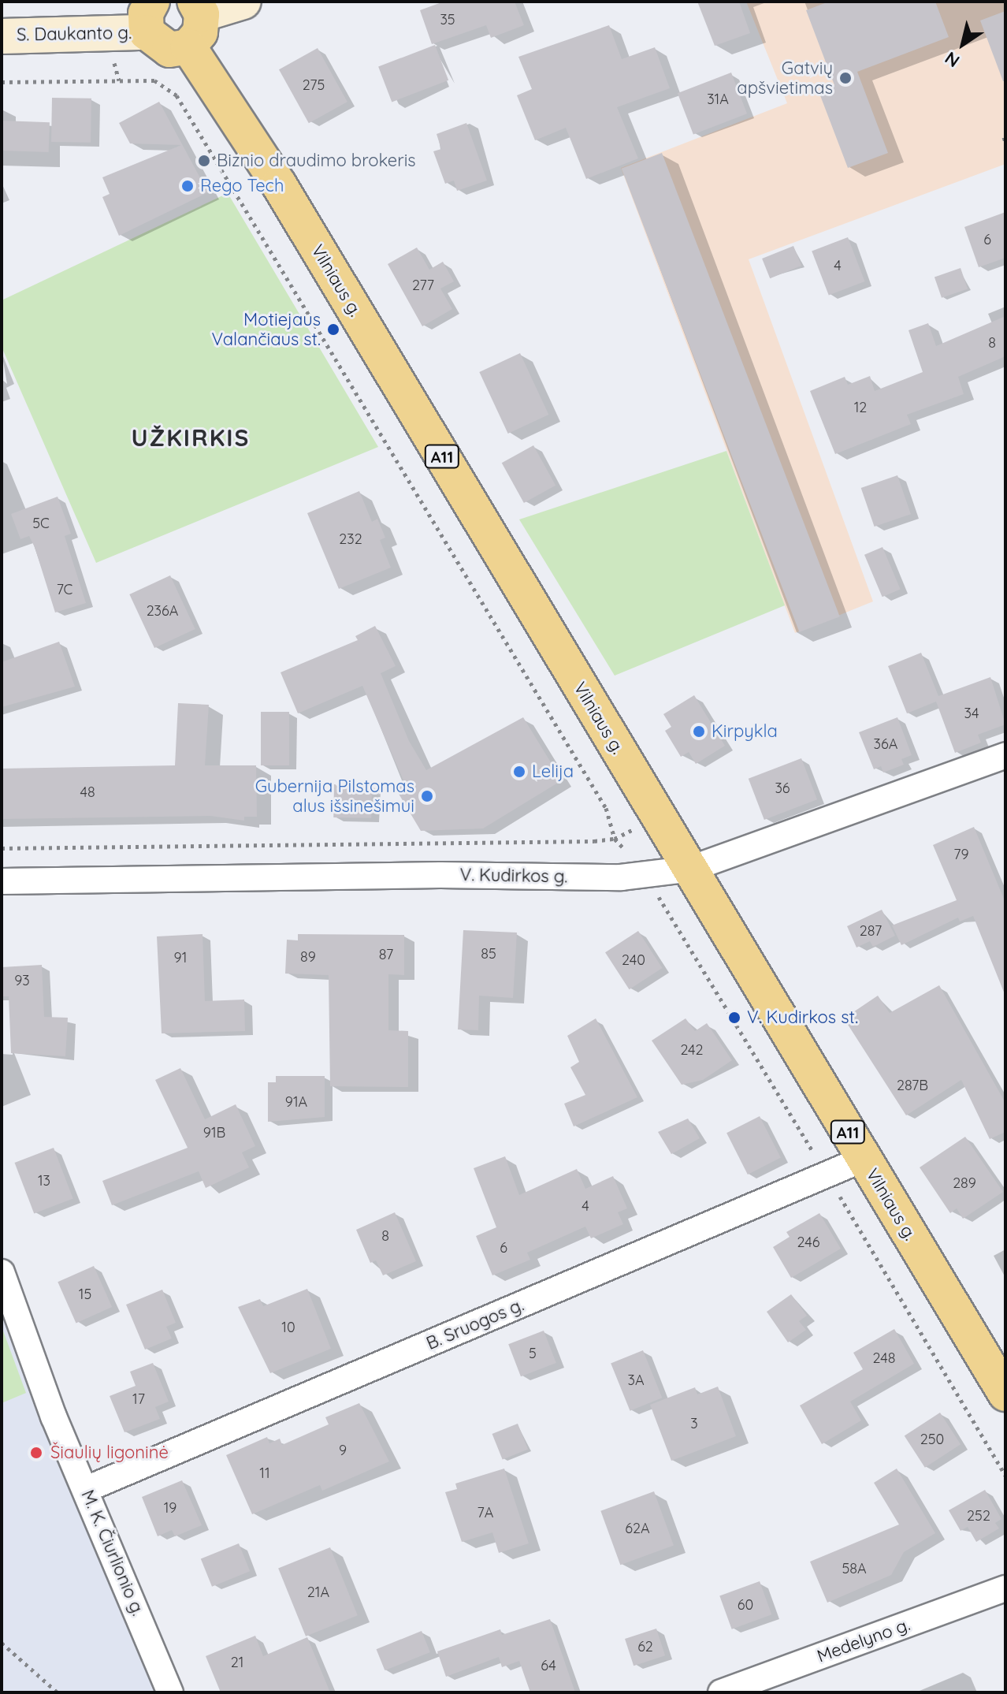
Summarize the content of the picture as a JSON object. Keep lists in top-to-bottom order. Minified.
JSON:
{"streets":{"highway":["Vilniaus g.","A11"],"main road":["S. Daukanto g."],"street":["V. Kudirkos g.","B. Sruogos g.","M. K. Čiurlionio g.","Medelyno g."]},"crossings":[["Vilniaus g.","V. Kudirkos g."],["Vilniaus g.","B. Sruogos g."],["B. Sruogos g.","M. K. Čiurlionio g."]],"districts":["UŽKIRKIS"],"places":["Gatvių apšvietimas","Biznio draudimo brokeris","Rego Tech","Motiejaus Valančiaus st.","Kirpykla","Lelija","Gubernija Pilstomas alus išsinešimui","V. Kudirkos st.","Šiaulių ligoninė"],"house_numbers":["35","275","31A","6","4","277","8","12","5C","232","7C","236A","34","36A","36","48","79","287","85","87","89","91","240","93","242","287B","91A","91B","13","289","4","8","246","6","15","10","5","248","3A","17","3","250","9","11","19","7A","252","62A","58A","21A","60","62","21","64"],"north":"bottom left"}
